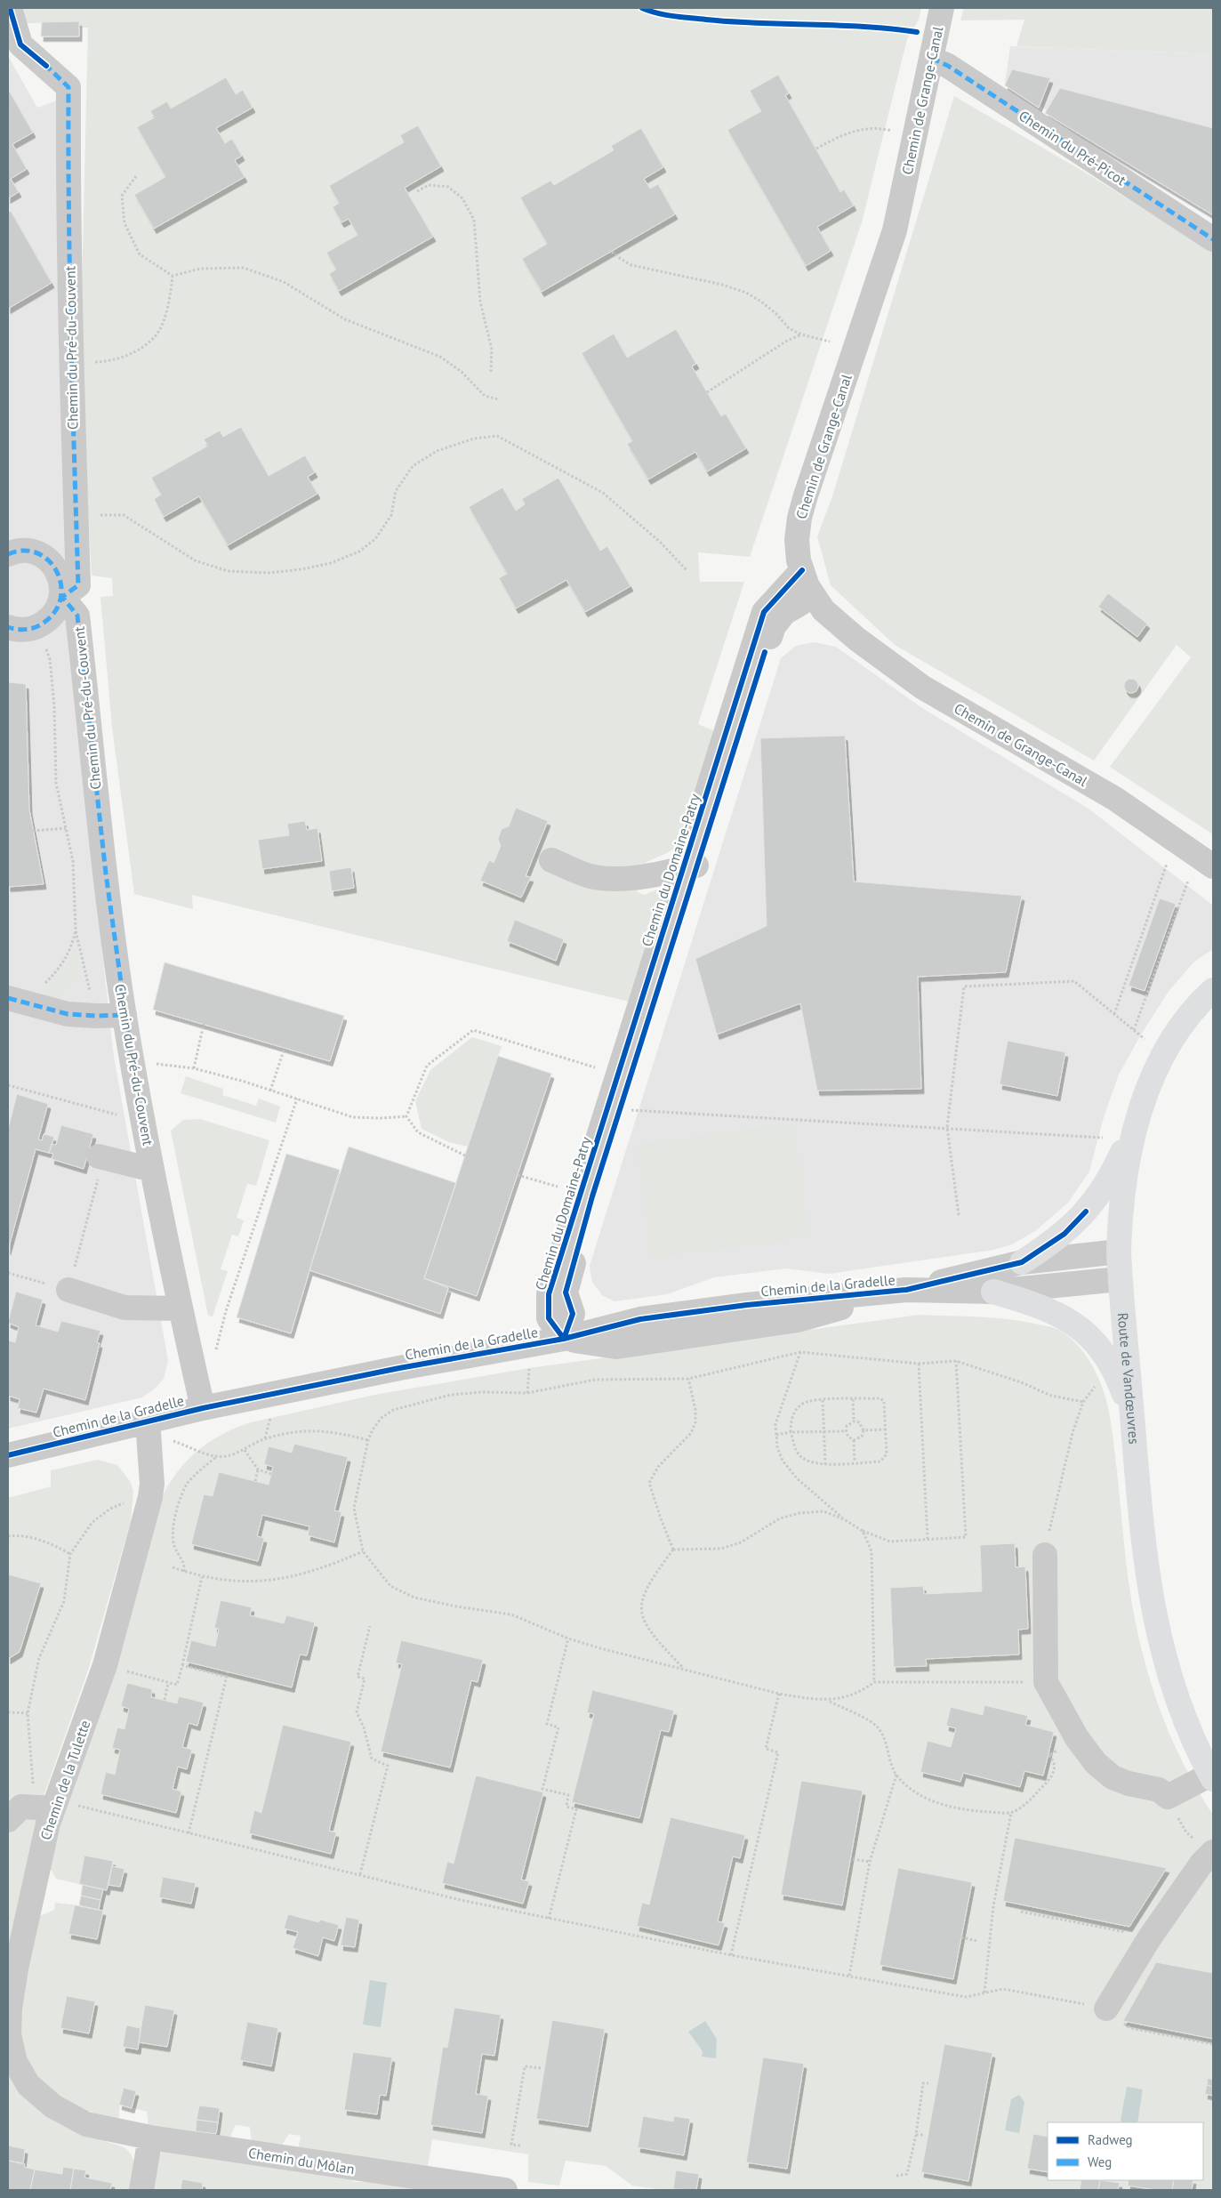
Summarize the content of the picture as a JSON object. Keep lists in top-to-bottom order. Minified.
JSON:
{"streets":{"main road":["Route de Vandœuvres"],"street":["Chemin de Grange-Canal","Chemin du Pré-Picot","Chemin du Pré-du-Couvent","Chemin du Domaine-Patry","Chemin de la Gradelle","Chemin de la Tulette","Chemin du Môlan"]},"crossings":[["Chemin de Grange-Canal","Chemin du Pré-Picot"],["Chemin de Grange-Canal","Chemin du Domaine-Patry"],["Chemin du Pré-du-Couvent","Chemin de la Gradelle"],["Chemin du Domaine-Patry","Chemin de la Gradelle"],["Chemin de la Gradelle","Route de Vandœuvres"],["Chemin de la Gradelle","Chemin de la Tulette"],["Chemin de la Tulette","Chemin du Môlan"]],"legend":["Radweg","Weg"]}
